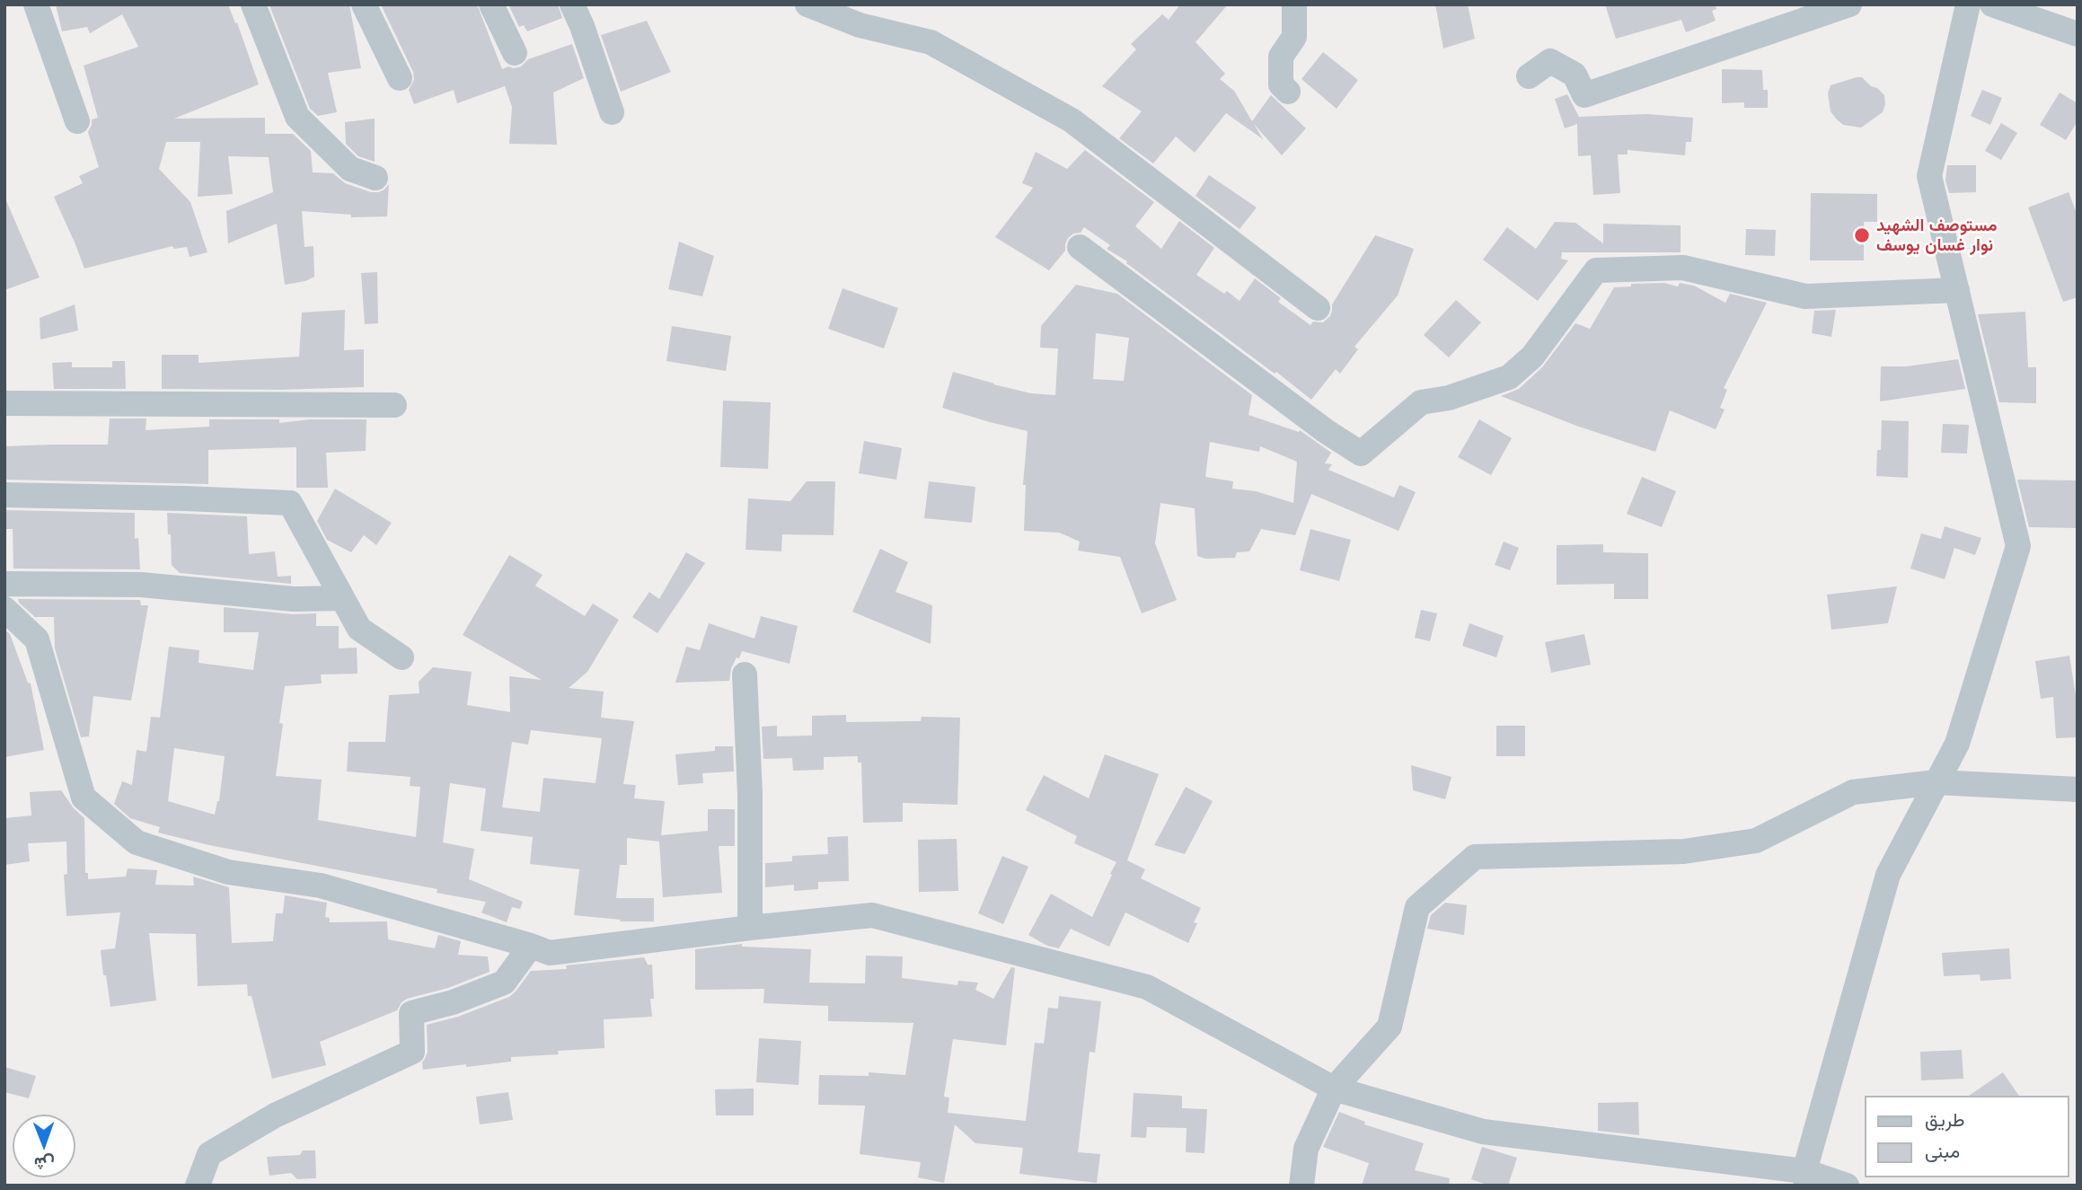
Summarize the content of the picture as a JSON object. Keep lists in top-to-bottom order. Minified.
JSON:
{"places":["مستوصف الشهيد نوار غسان يوسف"],"legend":["طريق","مبنى"],"north":"bottom"}
